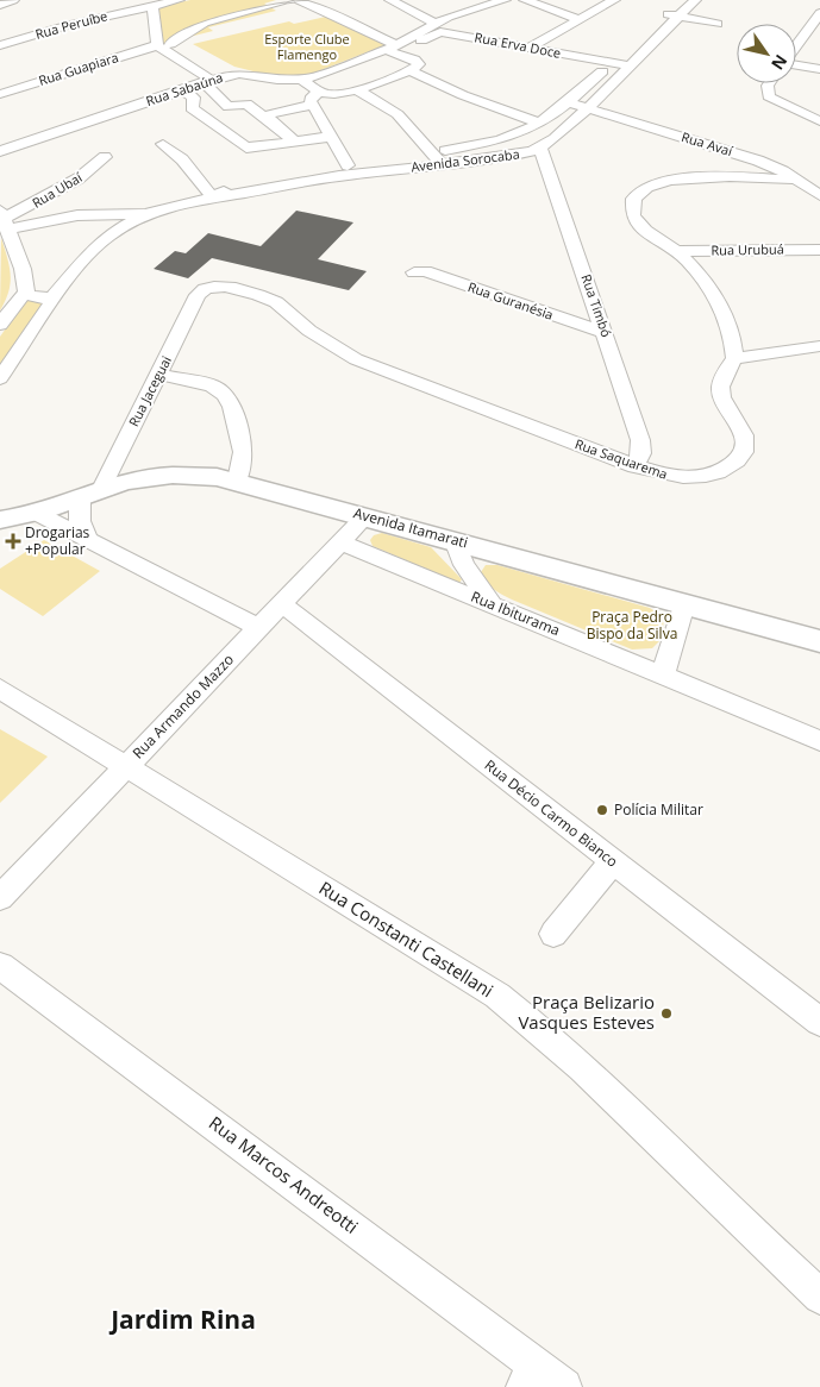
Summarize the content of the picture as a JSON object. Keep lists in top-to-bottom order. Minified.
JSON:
{"streets":{"main road":["Avenida Itamarati"],"street":["Rua Peruíbe","Rua Erva Doce","Rua Guapiara","Rua Sabaúna","Rua Avaí","Avenida Sorocaba","Rua Ubaí","Rua Urubuá","Rua Guranésia","Rua Timbó","Rua Jaceguai","Rua Saquarema","Rua Ibiturama","Rua Armando Mazzo","Rua Décio Carmo Bianco","Rua Constanti Castellani","Rua Marcos Andreotti"]},"crossings":[["Rua Erva Doce","Rua Sabaúna"],["Rua Erva Doce","Avenida Sorocaba"],["Rua Avaí","Avenida Sorocaba"],["Avenida Sorocaba","Rua Timbó"],["Rua Guranésia","Rua Timbó"],["Rua Timbó","Rua Saquarema"],["Rua Jaceguai","Rua Saquarema"],["Rua Jaceguai","Avenida Itamarati"],["Avenida Itamarati","Rua Armando Mazzo"],["Rua Ibiturama","Rua Armando Mazzo"],["Rua Armando Mazzo","Rua Décio Carmo Bianco"],["Rua Armando Mazzo","Rua Constanti Castellani"]],"districts":["Jardim Rina"],"parks":["Esporte Clube Flamengo","Praça Pedro Bispo da Silva"],"places":{"health":["Drogarias +Popular"],"other":["Polícia Militar","Praça Belizario Vasques Esteves"]},"north":"bottom right"}
